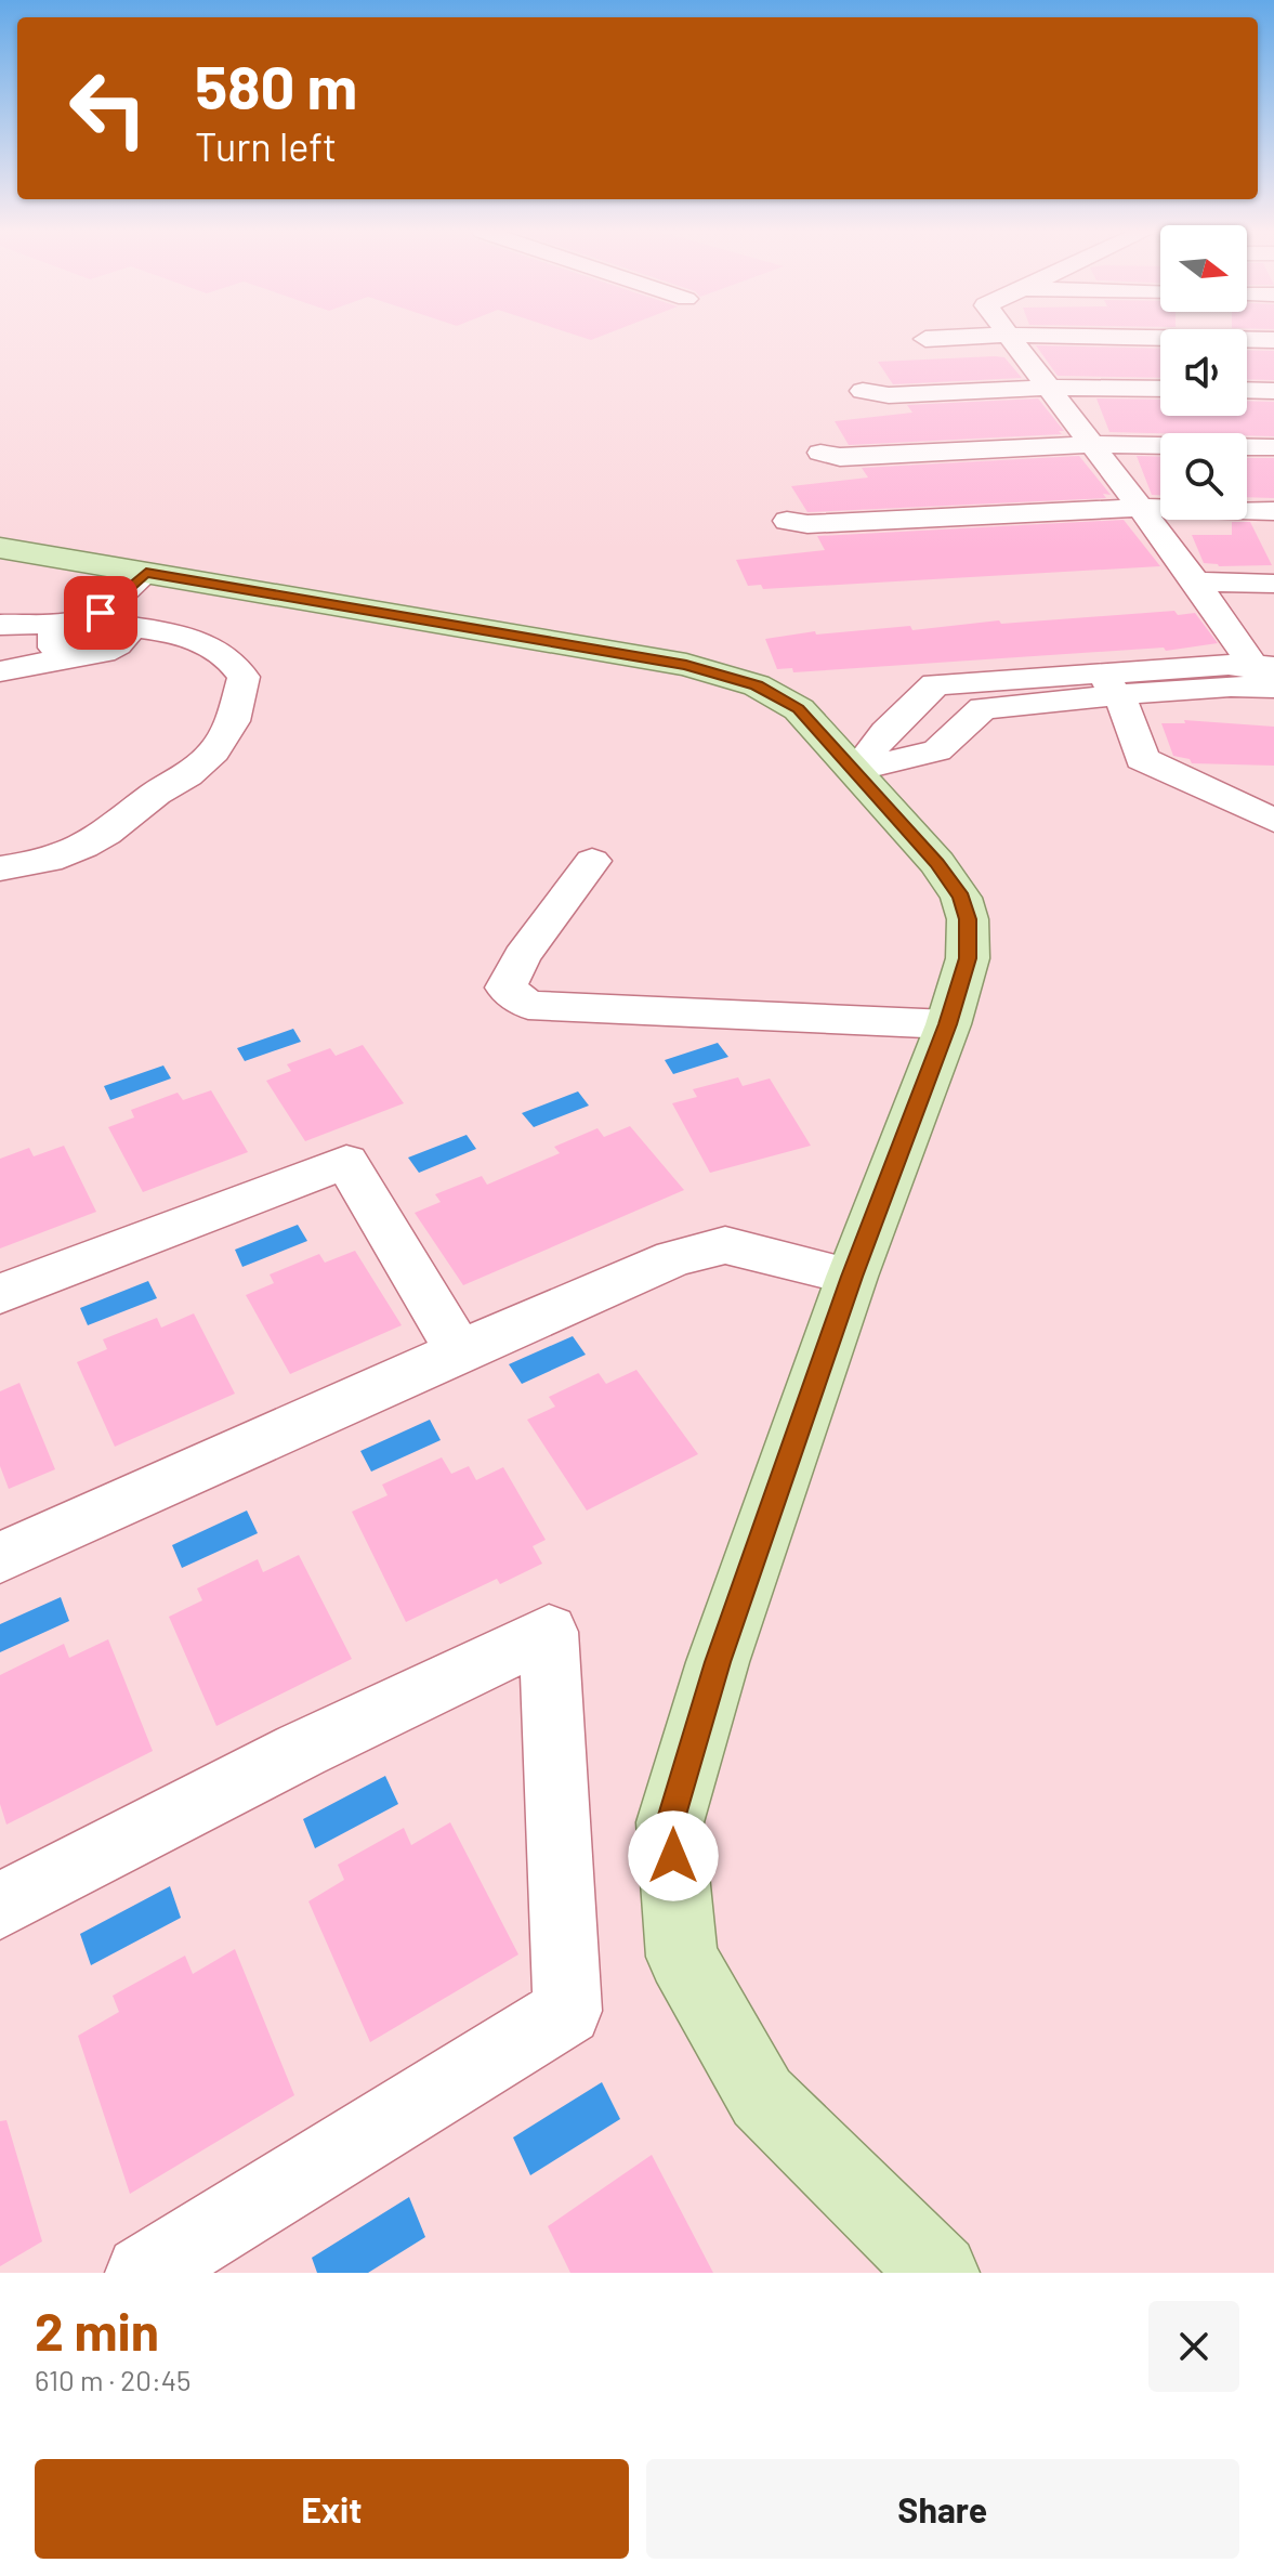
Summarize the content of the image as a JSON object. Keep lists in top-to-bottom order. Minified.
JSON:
{"north":"right","page":{"turn":["580 m","Turn left"],"heading":["2 min","610 m · 20:45"],"buttons":["Exit","Share"]}}
